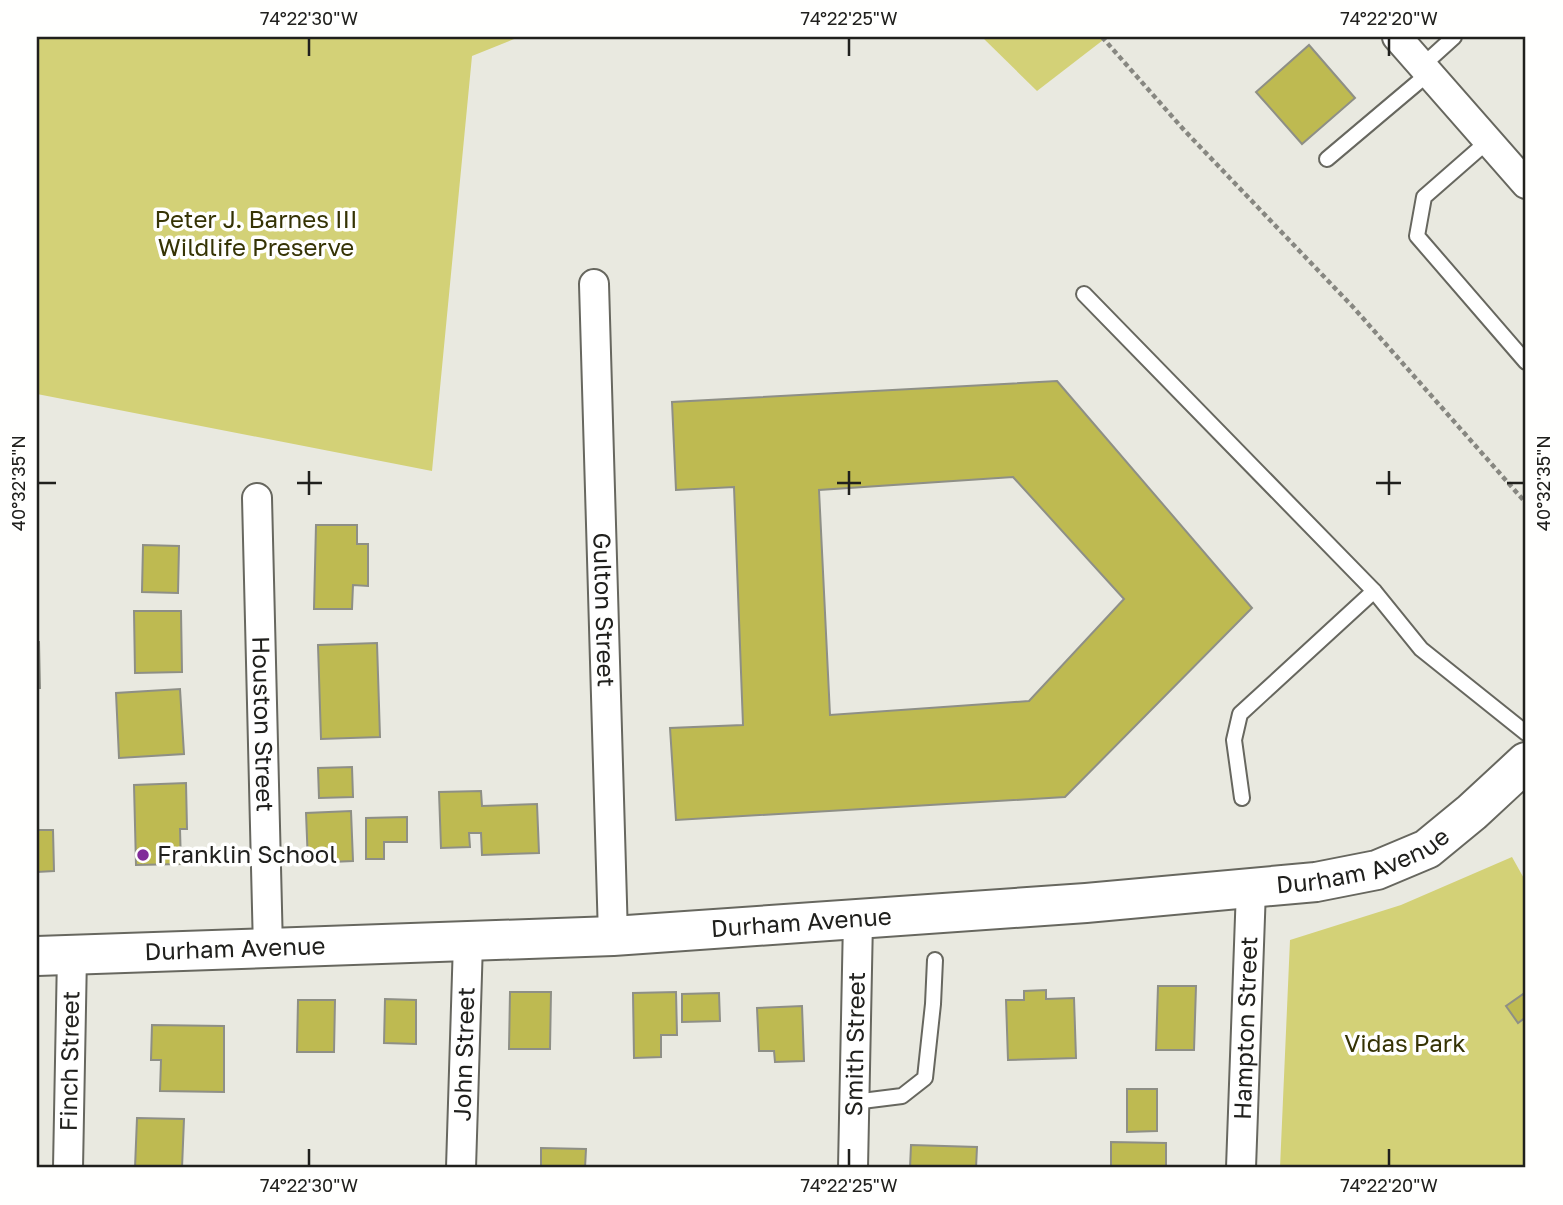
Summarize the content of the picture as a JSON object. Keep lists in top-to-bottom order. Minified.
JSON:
{"streets":{"street":["Gulton Street","Houston Street","Durham Avenue","Hampton Street","Smith Street","John Street","Finch Street"]},"crossings":[["Gulton Street","Durham Avenue"],["Houston Street","Durham Avenue"],["Durham Avenue","Hampton Street"],["Durham Avenue","Smith Street"],["Durham Avenue","John Street"],["Durham Avenue","Finch Street"]],"parks":["Peter J. Barnes III Wildlife Preserve","Vidas Park"],"places":["Franklin School"],"coordinates":["74°22'30\"W","74°22'25\"W","74°22'20\"W","40°32'35\"N"]}
